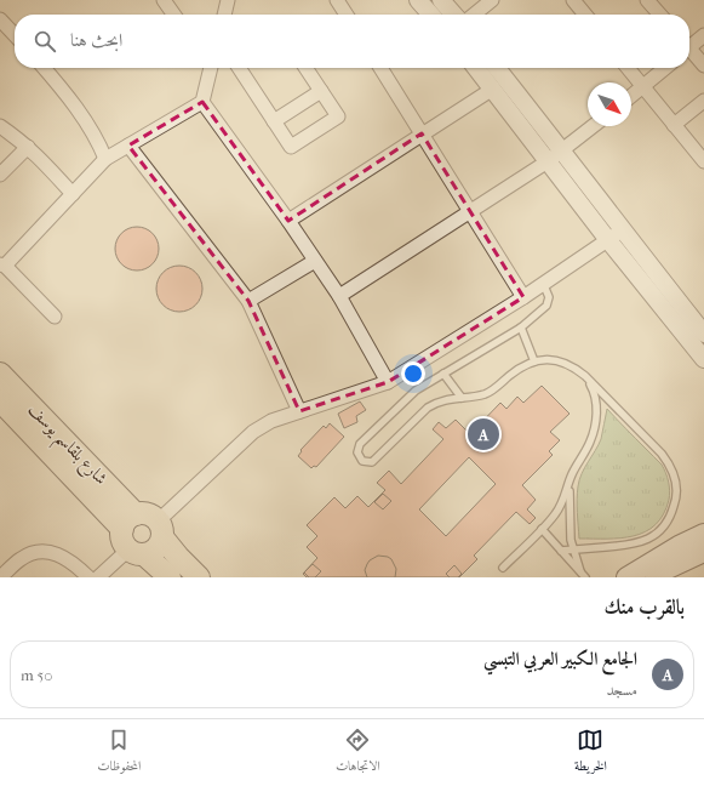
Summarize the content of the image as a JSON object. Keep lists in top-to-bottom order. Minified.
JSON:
{"streets":{"main road":["شارع بلقاسم يوسف"]},"north":"bottom right","page":{"search":"ابحث هنا","pins":"A","heading":"بالقرب منك","list":[{"mark":"A","name":"الجامع الكبير العربي التبسي","note":"مسجد","value":"50 m"}],"nav":["الخريطة","الاتجاهات","المحفوظات"]}}
